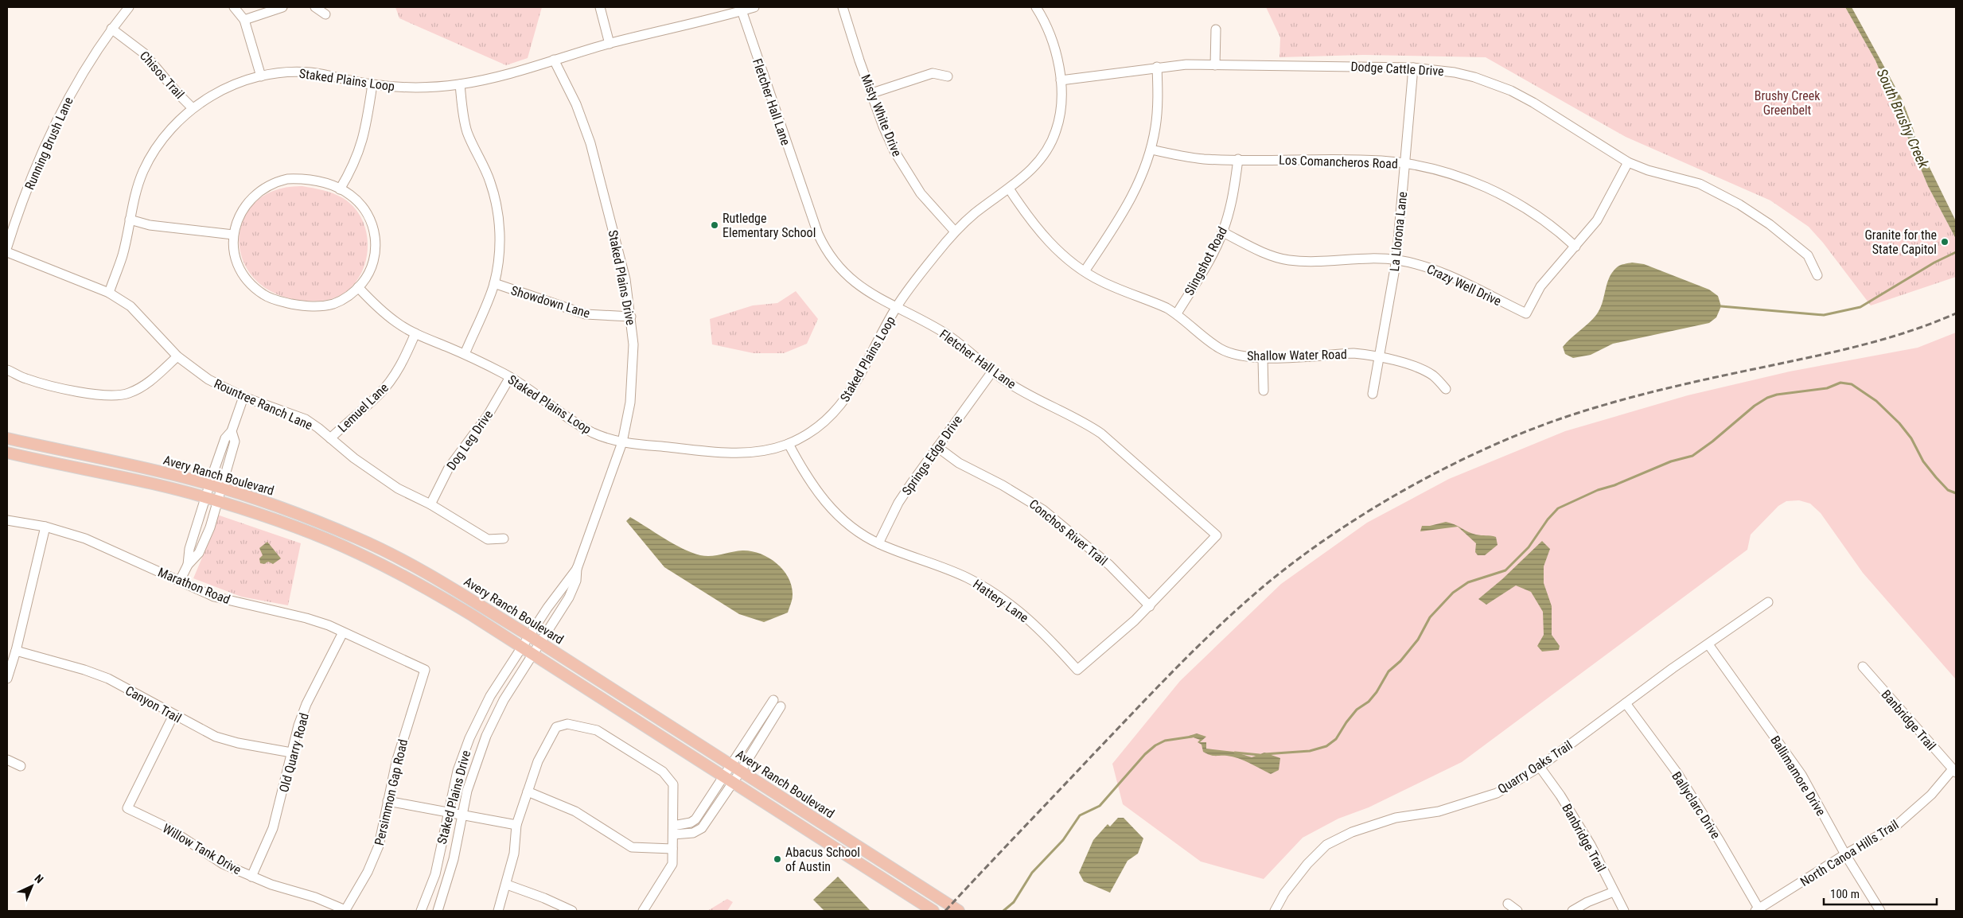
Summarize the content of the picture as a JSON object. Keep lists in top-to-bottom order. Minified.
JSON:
{"streets":{"main road":["Avery Ranch Boulevard"],"street":["Dodge Cattle Drive","Chisos Trail","Staked Plains Loop","Fletcher Hall Lane","Misty White Drive","Running Brush Lane","Los Comancheros Road","La Llorona Lane","Slingshot Road","Staked Plains Drive","Crazy Well Drive","Showdown Lane","Shallow Water Road","Rountree Ranch Lane","Lemuel Lane","Dog Leg Drive","Springs Edge Drive","Conchos River Trail","Marathon Road","Hattery Lane","Canyon Trail","Banbridge Trail","Old Quarry Road","Quarry Oaks Trail","Ballimamore Drive","Persimmon Gap Road","Ballyclarc Drive","Willow Tank Drive","North Canoa Hills Trail"]},"crossings":[["Dodge Cattle Drive","Staked Plains Loop"],["Dodge Cattle Drive","La Llorona Lane"],["Dodge Cattle Drive","Crazy Well Drive"],["Chisos Trail","Staked Plains Loop"],["Chisos Trail","Running Brush Lane"],["Staked Plains Loop","Fletcher Hall Lane"],["Staked Plains Loop","Misty White Drive"],["Staked Plains Loop","Staked Plains Drive"],["Staked Plains Loop","Shallow Water Road"],["Staked Plains Loop","Rountree Ranch Lane"],["Staked Plains Loop","Lemuel Lane"],["Staked Plains Loop","Dog Leg Drive"],["Staked Plains Loop","Hattery Lane"],["Fletcher Hall Lane","Springs Edge Drive"],["Fletcher Hall Lane","Hattery Lane"],["Los Comancheros Road","La Llorona Lane"],["Los Comancheros Road","Slingshot Road"],["Los Comancheros Road","Crazy Well Drive"],["La Llorona Lane","Crazy Well Drive"],["La Llorona Lane","Shallow Water Road"],["Slingshot Road","Crazy Well Drive"],["Slingshot Road","Shallow Water Road"],["Staked Plains Drive","Showdown Lane"],["Staked Plains Drive","Avery Ranch Boulevard"],["Rountree Ranch Lane","Lemuel Lane"],["Rountree Ranch Lane","Dog Leg Drive"],["Springs Edge Drive","Conchos River Trail"],["Springs Edge Drive","Hattery Lane"],["Conchos River Trail","Hattery Lane"],["Marathon Road","Old Quarry Road"],["Marathon Road","Persimmon Gap Road"],["Canyon Trail","Old Quarry Road"],["Canyon Trail","Willow Tank Drive"],["Banbridge Trail","Quarry Oaks Trail"],["Banbridge Trail","North Canoa Hills Trail"],["Old Quarry Road","Willow Tank Drive"],["Quarry Oaks Trail","Ballimamore Drive"],["Quarry Oaks Trail","Ballyclarc Drive"],["Ballimamore Drive","North Canoa Hills Trail"],["Persimmon Gap Road","Willow Tank Drive"],["Ballyclarc Drive","North Canoa Hills Trail"]],"water":["South Brushy Creek"],"parks":["Brushy Creek Greenbelt"],"places":["Rutledge Elementary School","Granite for the State Capitol","Abacus School of Austin"],"scale_bar":"100 m","north":"top right"}
